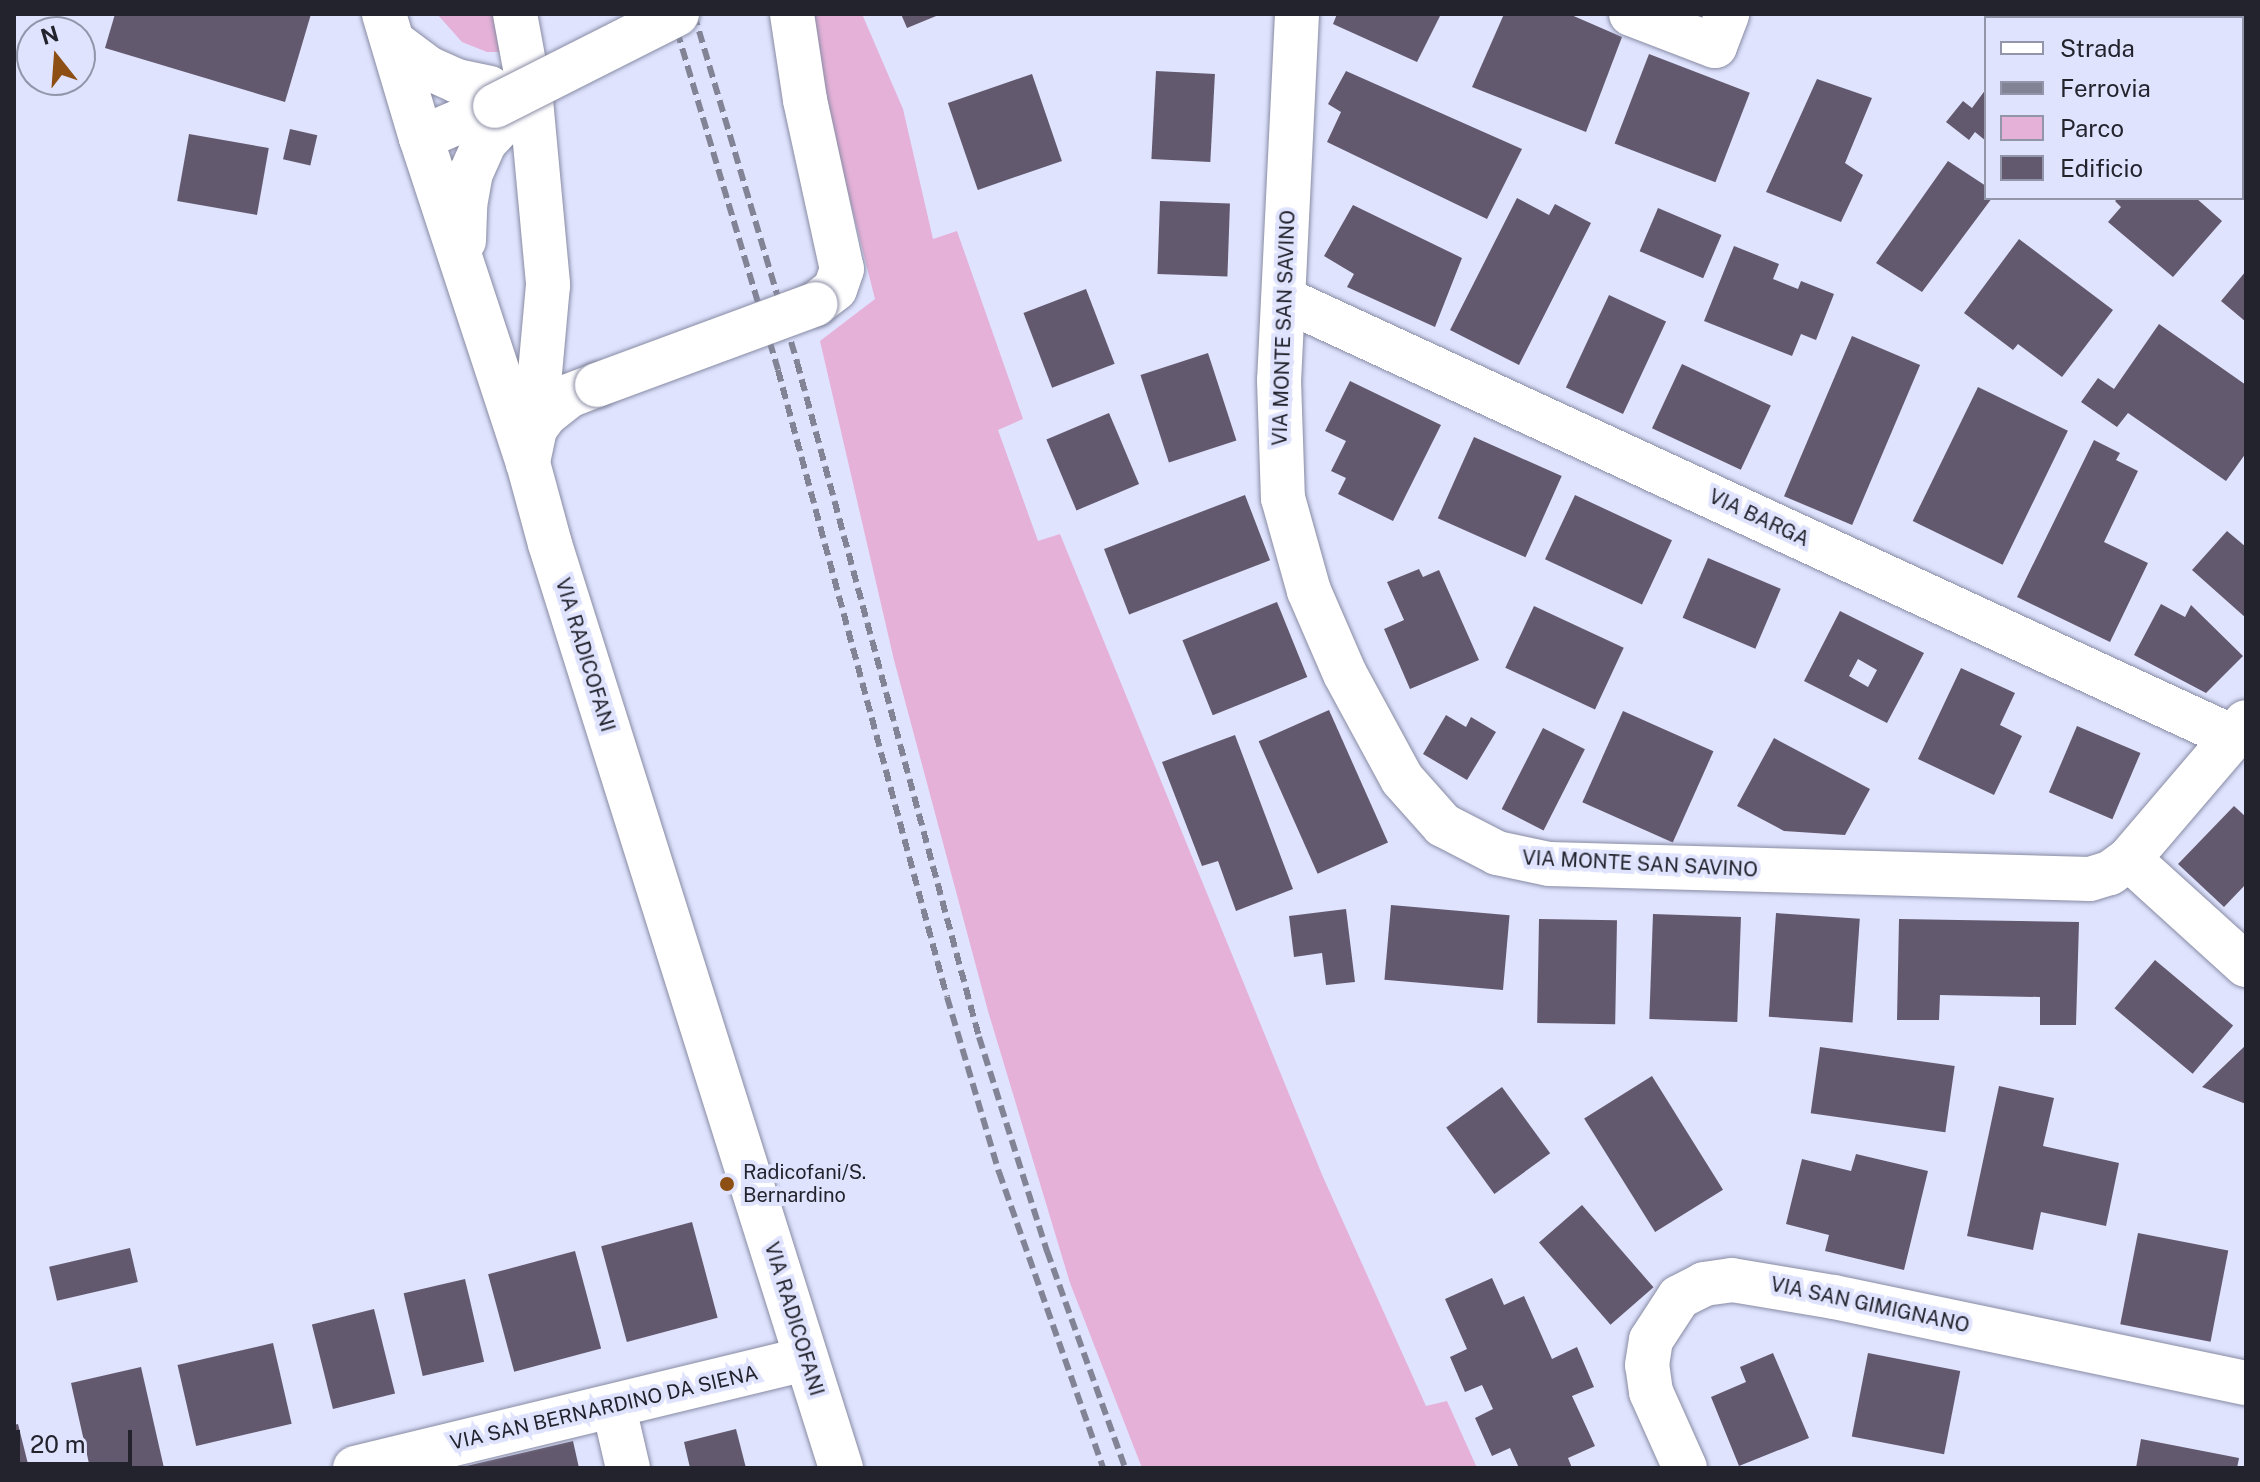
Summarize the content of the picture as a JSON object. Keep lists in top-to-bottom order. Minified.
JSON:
{"streets":{"street":["VIA MONTE SAN SAVINO","VIA BARGA","VIA RADICOFANI","VIA SAN GIMIGNANO","VIA SAN BERNARDINO DA SIENA"]},"crossings":[["VIA MONTE SAN SAVINO","VIA BARGA"],["VIA RADICOFANI","VIA SAN BERNARDINO DA SIENA"]],"places":["Radicofani/S. Bernardino"],"legend":["Strada","Ferrovia","Parco","Edificio"],"scale_bar":"20 m","north":"top"}
